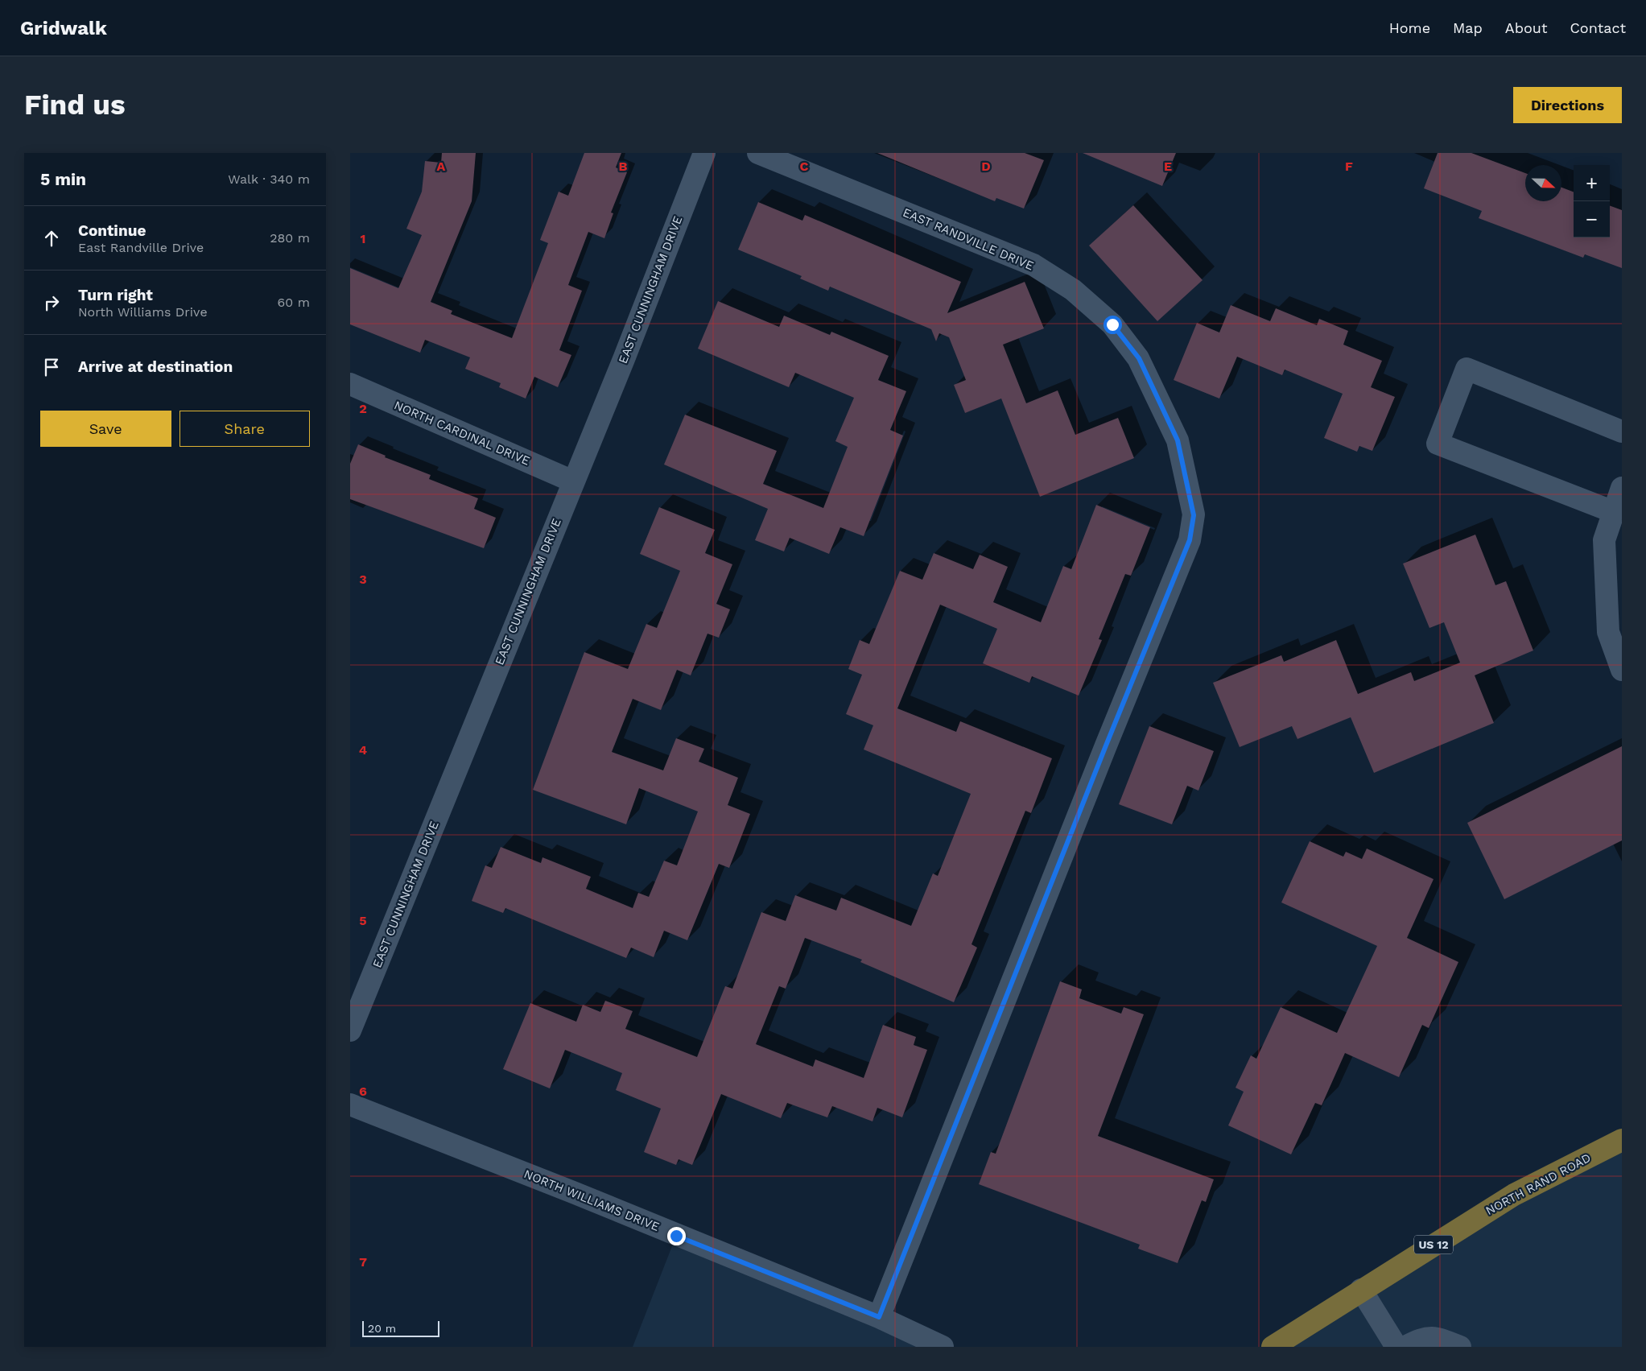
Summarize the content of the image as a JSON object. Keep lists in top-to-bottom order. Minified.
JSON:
{"streets":{"main road":["NORTH RAND ROAD","US 12"],"street":["EAST RANDVILLE DRIVE","EAST CUNNINGHAM DRIVE","NORTH CARDINAL DRIVE","NORTH WILLIAMS DRIVE"]},"crossings":[["EAST RANDVILLE DRIVE","NORTH WILLIAMS DRIVE"],["EAST CUNNINGHAM DRIVE","NORTH CARDINAL DRIVE"]],"scale_bar":"20 m","north":"right","page":{"header":"Gridwalk","nav":["Home","Map","About","Contact"],"buttons":["Directions",["Save","Share"]],"title":"Find us","heading":["5 min","Walk · 340 m"],"map_buttons":["+","−"],"list":[["Continue","East Randville Drive","280 m"],["Turn right","North Williams Drive","60 m"],"Arrive at destination"],"scale":"20 m"},"grid":{"columns":["A","B","C","D","E","F"],"rows":["1","2","3","4","5","6","7"]}}
